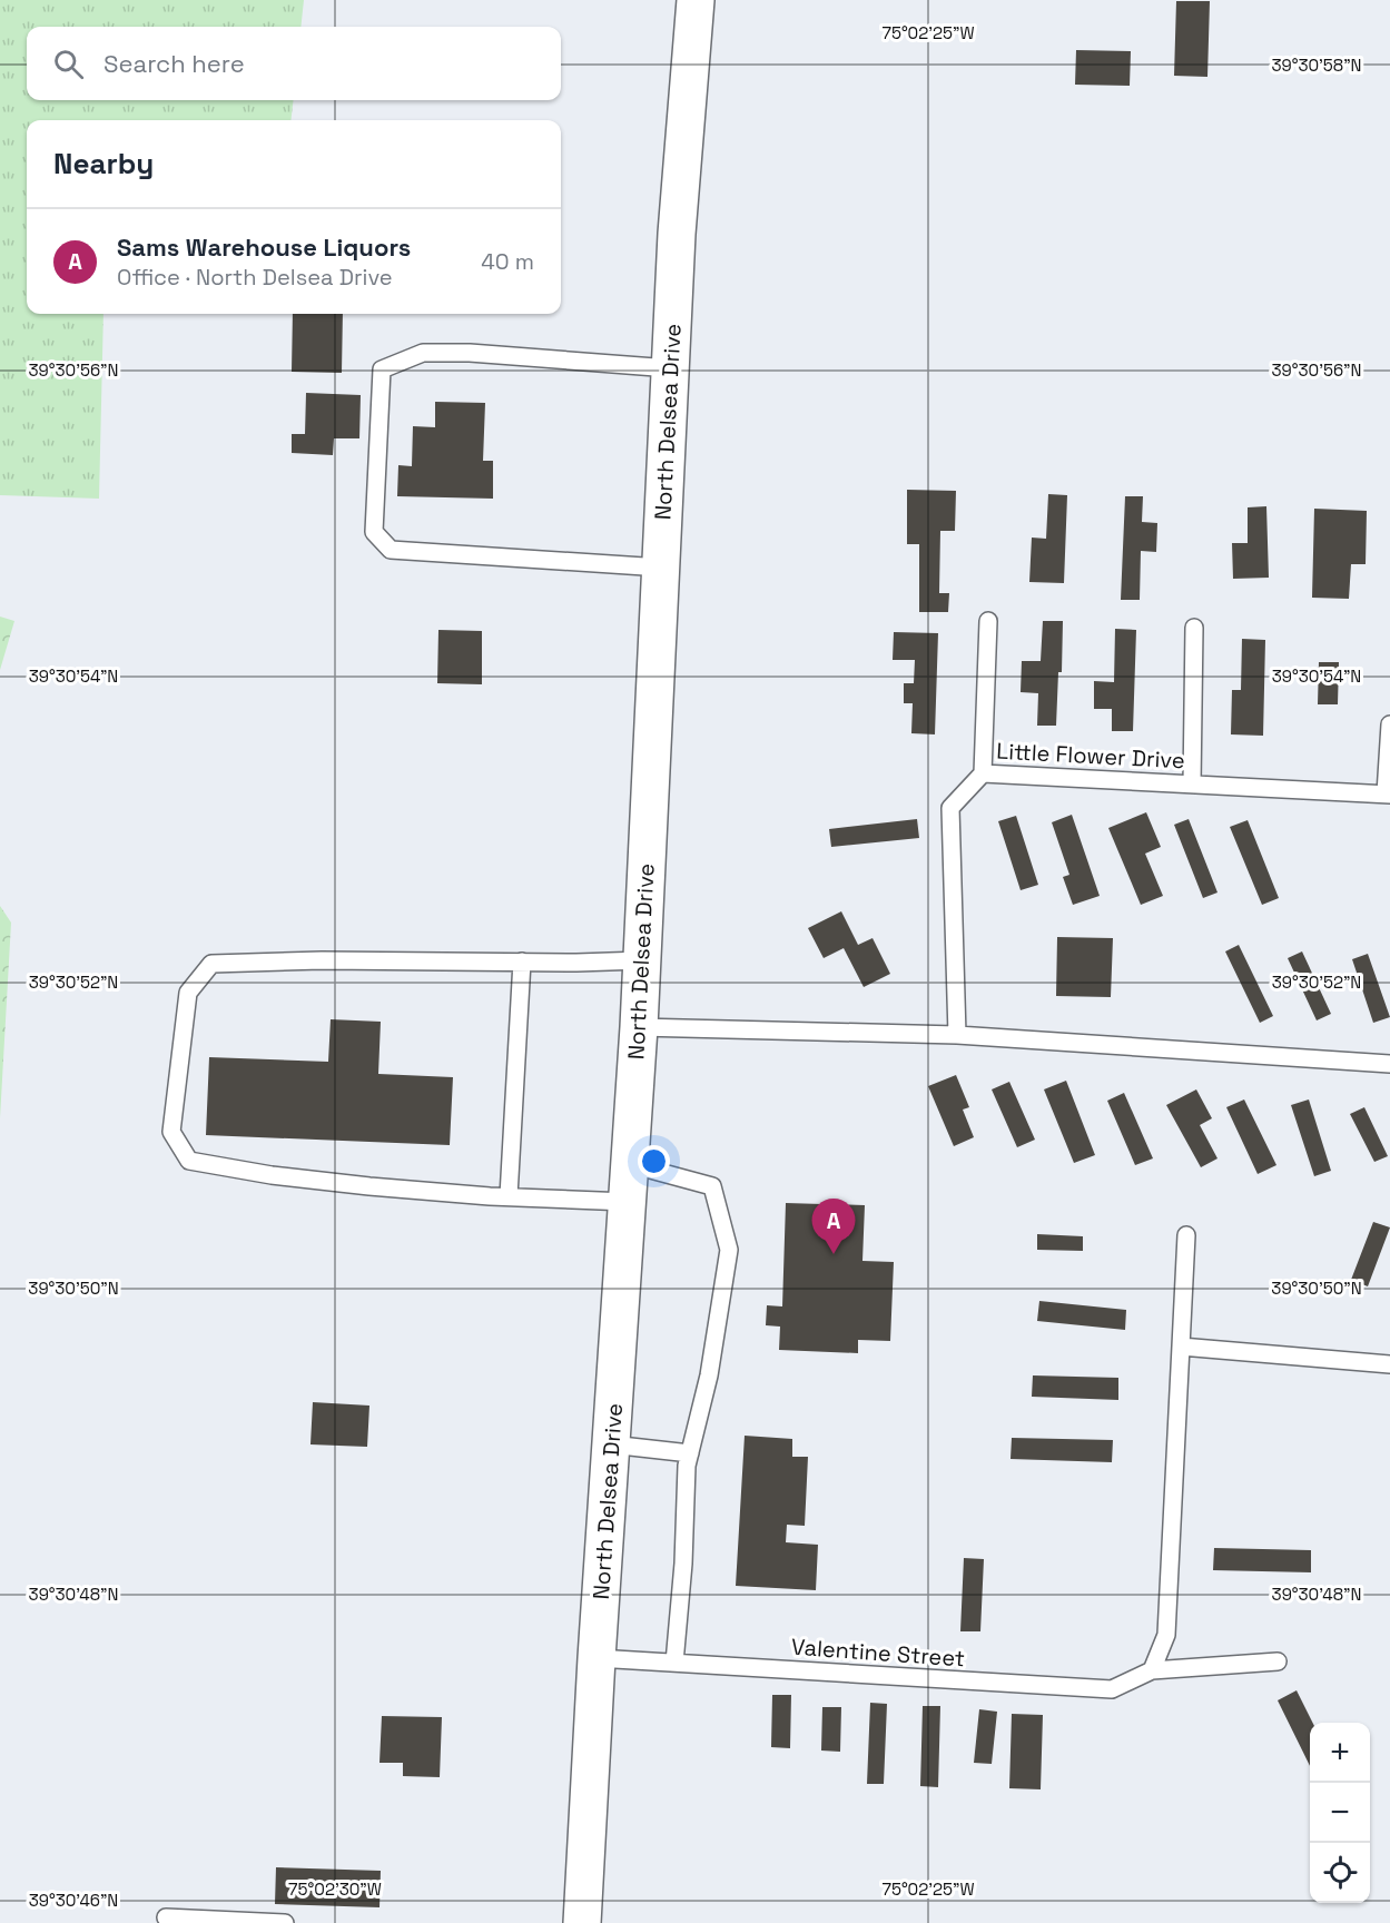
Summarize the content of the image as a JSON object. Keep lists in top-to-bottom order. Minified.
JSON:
{"streets":{"main road":["North Delsea Drive"],"lane":["Little Flower Drive","Valentine Street"]},"crossings":[["North Delsea Drive","Valentine Street"]],"page":{"search":"Search here","heading":"Nearby","list":[{"mark":"A","name":"Sams Warehouse Liquors","note":"Office · North Delsea Drive","value":"40 m"}],"pins":"A","map_buttons":["+","−"]},"coordinates":["75°02'25\"W","39°30'58\"N","39°30'56\"N","39°30'54\"N","39°30'52\"N","39°30'50\"N","39°30'48\"N","75°02'30\"W","39°30'46\"N"]}
